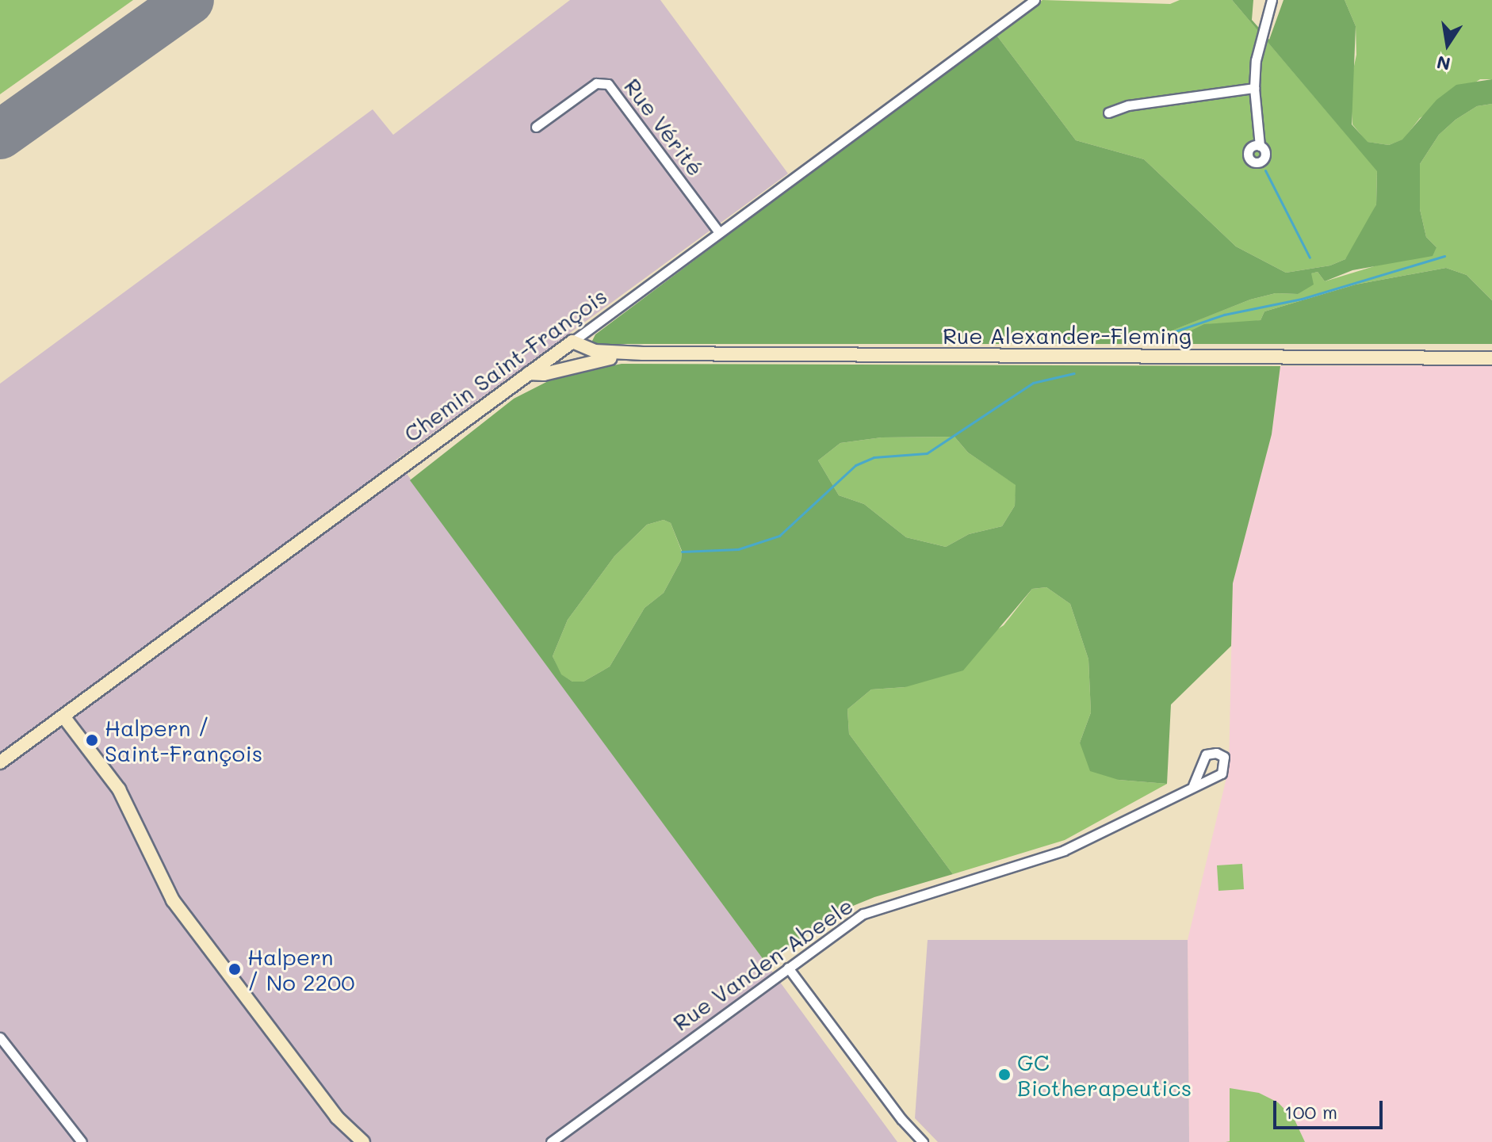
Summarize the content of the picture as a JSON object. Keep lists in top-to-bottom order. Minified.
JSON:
{"streets":{"street":["Rue Vérité","Rue Alexander-Fleming","Chemin Saint-François","Rue Vanden-Abeele"]},"crossings":[["Rue Vérité","Chemin Saint-François"],["Rue Alexander-Fleming","Chemin Saint-François"]],"places":["Halpern / Saint-François","Halpern / No 2200","GC Biotherapeutics"],"scale_bar":"100 m","north":"bottom"}
